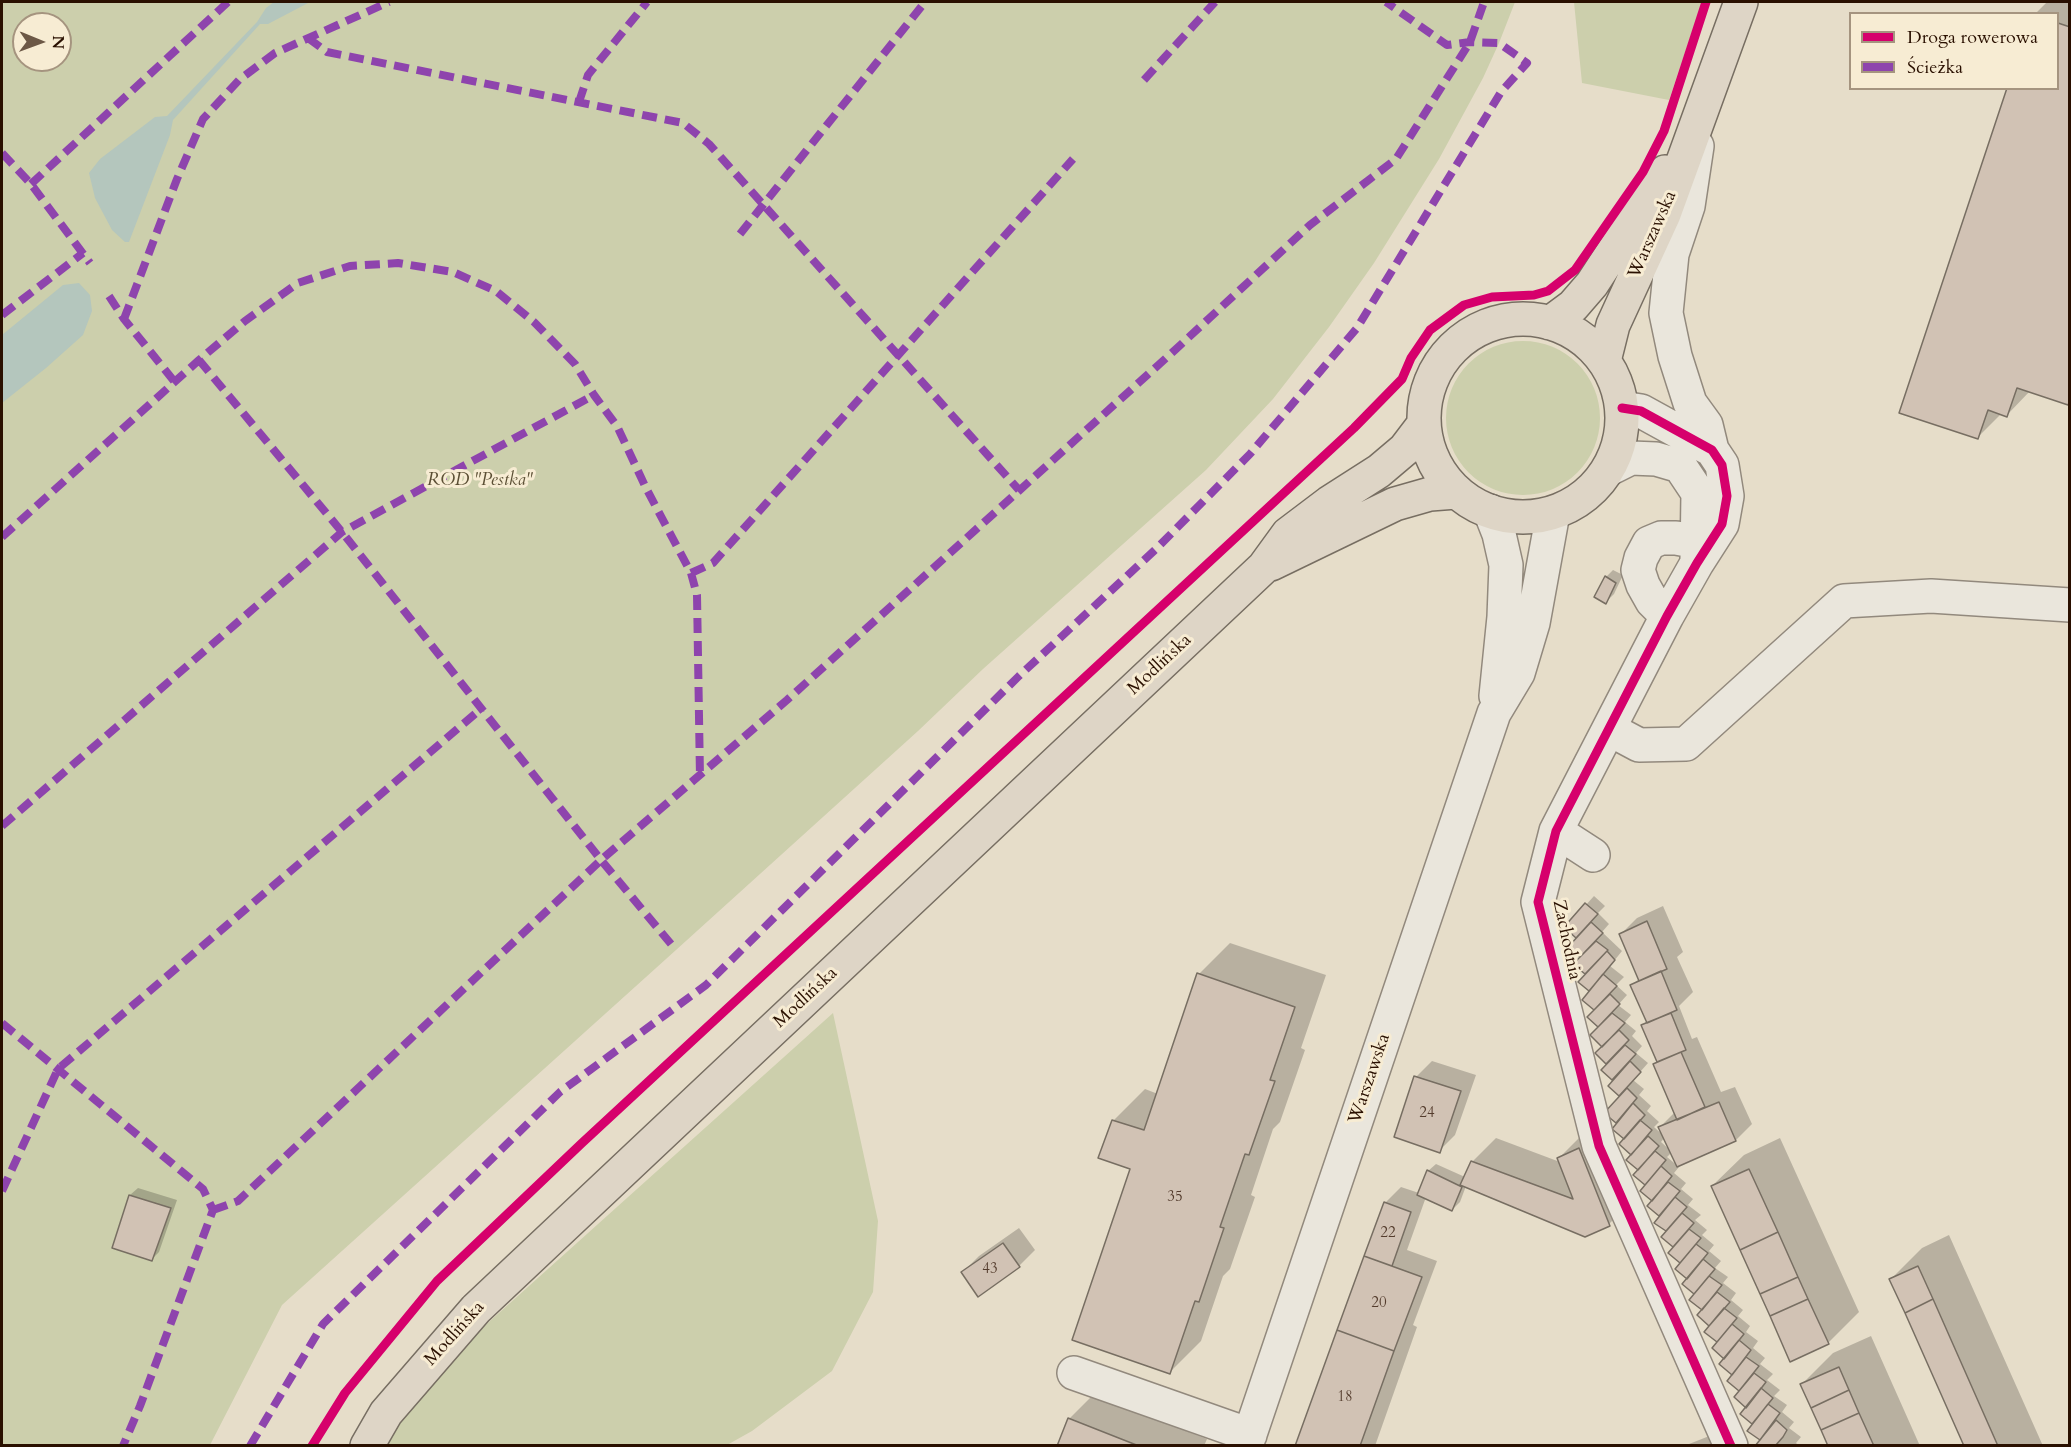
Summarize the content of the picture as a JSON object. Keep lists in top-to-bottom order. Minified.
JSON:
{"streets":{"main road":["Warszawska","Modlińska"],"street":["Zachodnia"]},"crossings":[["Warszawska","Modlińska"],["Warszawska","Zachodnia"],["Modlińska","Zachodnia"]],"parks":["ROD \"Pestka\""],"house_numbers":["24","35","22","43","20","18"],"legend":["Droga rowerowa","Ścieżka"],"north":"right"}
